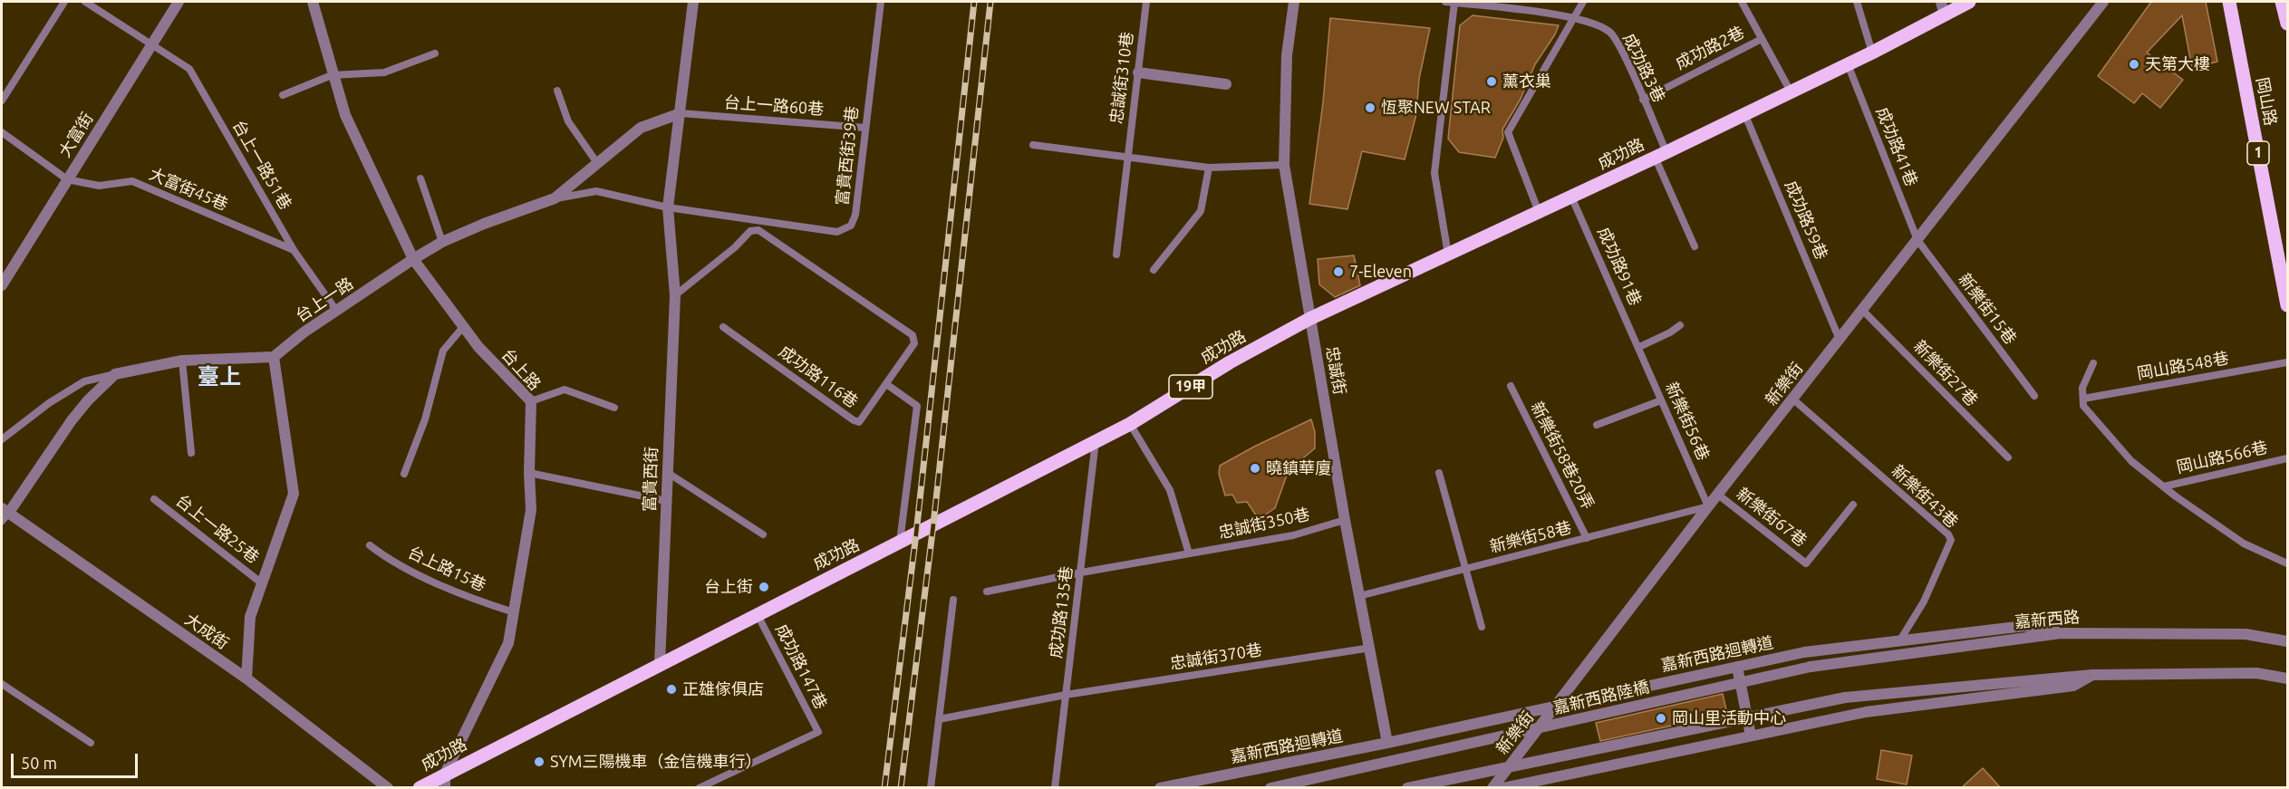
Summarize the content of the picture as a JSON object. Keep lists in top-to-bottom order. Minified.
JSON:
{"streets":{"main road":["岡山路","1","成功路","19甲"],"street":["大富街","台上一路","台上路","忠誠街","新樂街","富貴西街","嘉新西路","大成街","嘉新西路迴轉道","嘉新西路陸橋"],"lane":["成功路2巷","成功路3巷","忠誠街310巷","台上一路60巷","成功路41巷","富貴西街39巷","台上一路51巷","大富街45巷","成功路59巷","成功路91巷","新樂街15巷","岡山路548巷","新樂街27巷","成功路116巷","新樂街56巷","新樂街58巷20弄","岡山路566巷","新樂街43巷","新樂街67巷","忠誠街350巷","台上一路25巷","新樂街58巷","台上路15巷","成功路135巷","忠誠街370巷","成功路147巷"]},"crossings":[["成功路2巷","成功路3巷"],["成功路3巷","成功路"],["台上一路60巷","富貴西街39巷"],["台上一路60巷","台上一路"],["台上一路60巷","富貴西街"],["大富街","台上一路51巷"],["大富街","大富街45巷"],["成功路41巷","成功路"],["成功路41巷","新樂街15巷"],["成功路41巷","新樂街"],["成功路","成功路59巷"],["成功路","成功路91巷"],["成功路","台上路"],["成功路","忠誠街"],["成功路","富貴西街"],["成功路","成功路135巷"],["成功路","成功路147巷"],["富貴西街39巷","台上一路"],["富貴西街39巷","富貴西街"],["台上一路51巷","大富街45巷"],["台上一路51巷","台上一路"],["成功路59巷","新樂街"],["成功路91巷","新樂街56巷"],["台上一路","台上路"],["台上一路","富貴西街"],["新樂街15巷","新樂街"],["台上路","台上路15巷"],["忠誠街","忠誠街350巷"],["忠誠街","新樂街58巷"],["忠誠街","嘉新西路迴轉道"],["忠誠街","忠誠街370巷"],["新樂街27巷","新樂街"],["新樂街","新樂街56巷"],["新樂街","新樂街43巷"],["新樂街","新樂街67巷"],["新樂街","新樂街58巷"],["新樂街","嘉新西路迴轉道"],["新樂街56巷","新樂街58巷"],["新樂街58巷20弄","新樂街58巷"],["新樂街43巷","嘉新西路迴轉道"],["忠誠街350巷","成功路135巷"],["成功路135巷","忠誠街370巷"],["嘉新西路","嘉新西路迴轉道"],["嘉新西路","嘉新西路陸橋"]],"districts":["臺上"],"places":["天第大樓","薰衣巢","恆聚NEW STAR","7-Eleven","曉鎮華廈","台上街","正雄傢俱店","岡山里活動中心","SYM三陽機車（金信機車行）"],"scale_bar":"50 m"}
